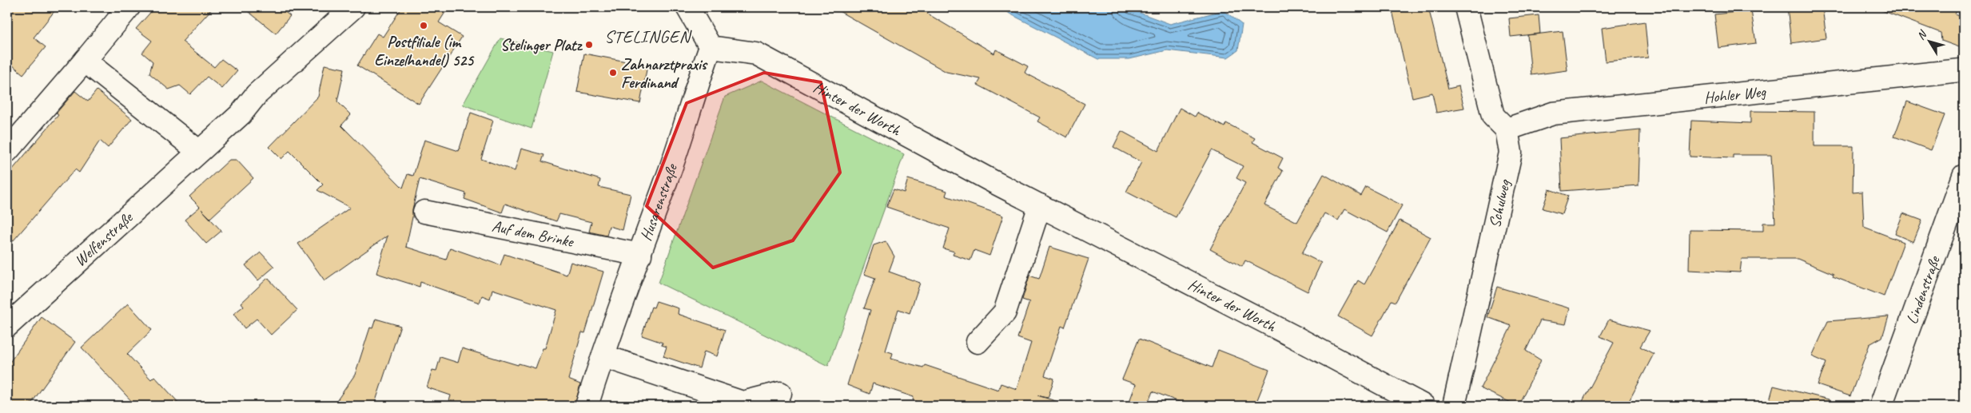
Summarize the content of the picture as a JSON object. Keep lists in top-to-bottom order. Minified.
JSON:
{"streets":{"street":["Hohler Weg","Hinter der Worth","Husarenstraße","Schulweg","Auf dem Brinke","Welfenstraße","Lindenstraße"]},"crossings":[["Hohler Weg","Schulweg"],["Hinter der Worth","Husarenstraße"],["Husarenstraße","Auf dem Brinke"]],"districts":["STELINGEN"],"places":["Postfiliale (im Einzelhandel) 525","Stelinger Platz","Zahnarztpraxis Ferdinand"],"north":"top left"}
